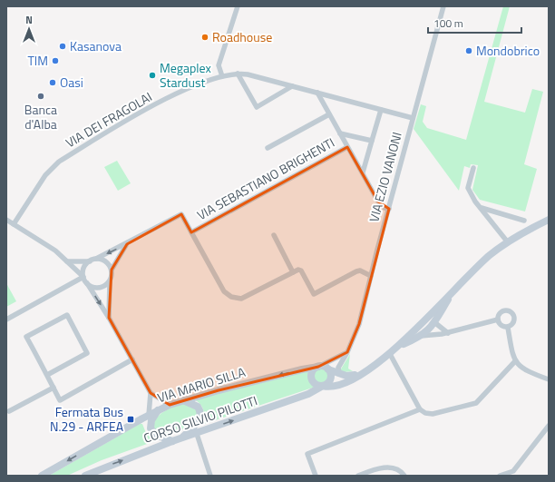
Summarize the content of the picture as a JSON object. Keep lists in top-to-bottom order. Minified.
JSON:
{"streets":{"street":["VIA DEI FRAGOLAI","VIA EZIO VANONI","VIA SEBASTIANO BRIGHENTI","VIA MARIO SILLA","CORSO SILVIO PILOTTI"]},"crossings":[["VIA DEI FRAGOLAI","VIA EZIO VANONI"],["VIA MARIO SILLA","CORSO SILVIO PILOTTI"]],"one_way":["VIA MARIO SILLA","CORSO SILVIO PILOTTI"],"places":{"other":["Roadhouse","Kasanova","Mondobrico","TIM","Megaplex Stardust","Oasi","Banca d'Alba"],"transit":["Fermata Bus N.29 - ARFEA"]},"scale_bar":"100 m","north":"top"}
